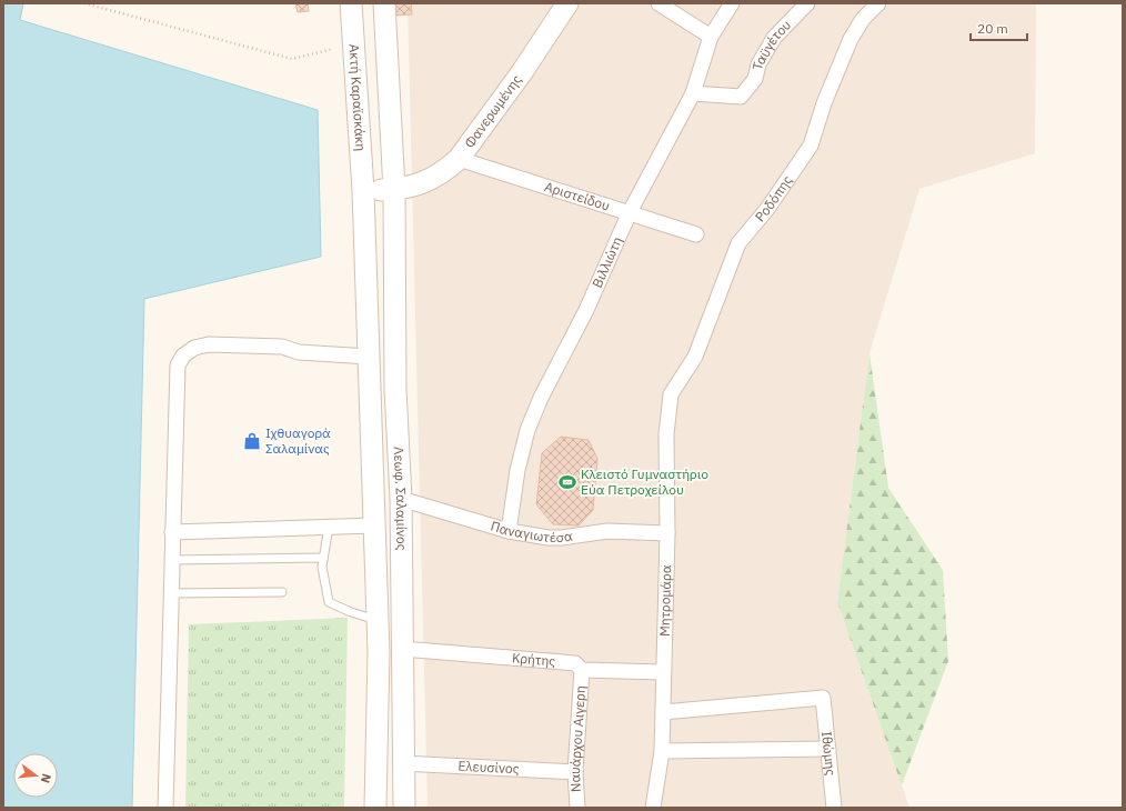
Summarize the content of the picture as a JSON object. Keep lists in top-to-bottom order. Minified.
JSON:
{"streets":{"main road":["Ακτή Καραϊσκάκη","Φανερωμένης","Λεωφ. Σαλαμίνος"],"street":["Ταϋγέτου","Αριστείδου","Ροδόπης","Βιλλιώτη","Παναγιωτέσα","Μητρομάρα","Κρήτης","Ναυάρχου Αιγερη","Ιθώμης","Ελευσίνος"]},"crossings":[["Ταϋγέτου","Βιλλιώτη"],["Ακτή Καραϊσκάκη","Φανερωμένης"],["Ακτή Καραϊσκάκη","Λεωφ. Σαλαμίνος"],["Φανερωμένης","Αριστείδου"],["Φανερωμένης","Λεωφ. Σαλαμίνος"],["Αριστείδου","Βιλλιώτη"],["Ροδόπης","Μητρομάρα"],["Βιλλιώτη","Παναγιωτέσα"],["Λεωφ. Σαλαμίνος","Παναγιωτέσα"],["Λεωφ. Σαλαμίνος","Κρήτης"],["Λεωφ. Σαλαμίνος","Ελευσίνος"],["Παναγιωτέσα","Μητρομάρα"],["Μητρομάρα","Κρήτης"],["Μητρομάρα","Ιθώμης"],["Κρήτης","Ναυάρχου Αιγερη"],["Ναυάρχου Αιγερη","Ελευσίνος"]],"places":{"shop":["Ιχθυαγορά Σαλαμίνας"],"sports":["Κλειστό Γυμναστήριο Εύα Πετροχείλου"]},"scale_bar":"20 m","north":"right"}
